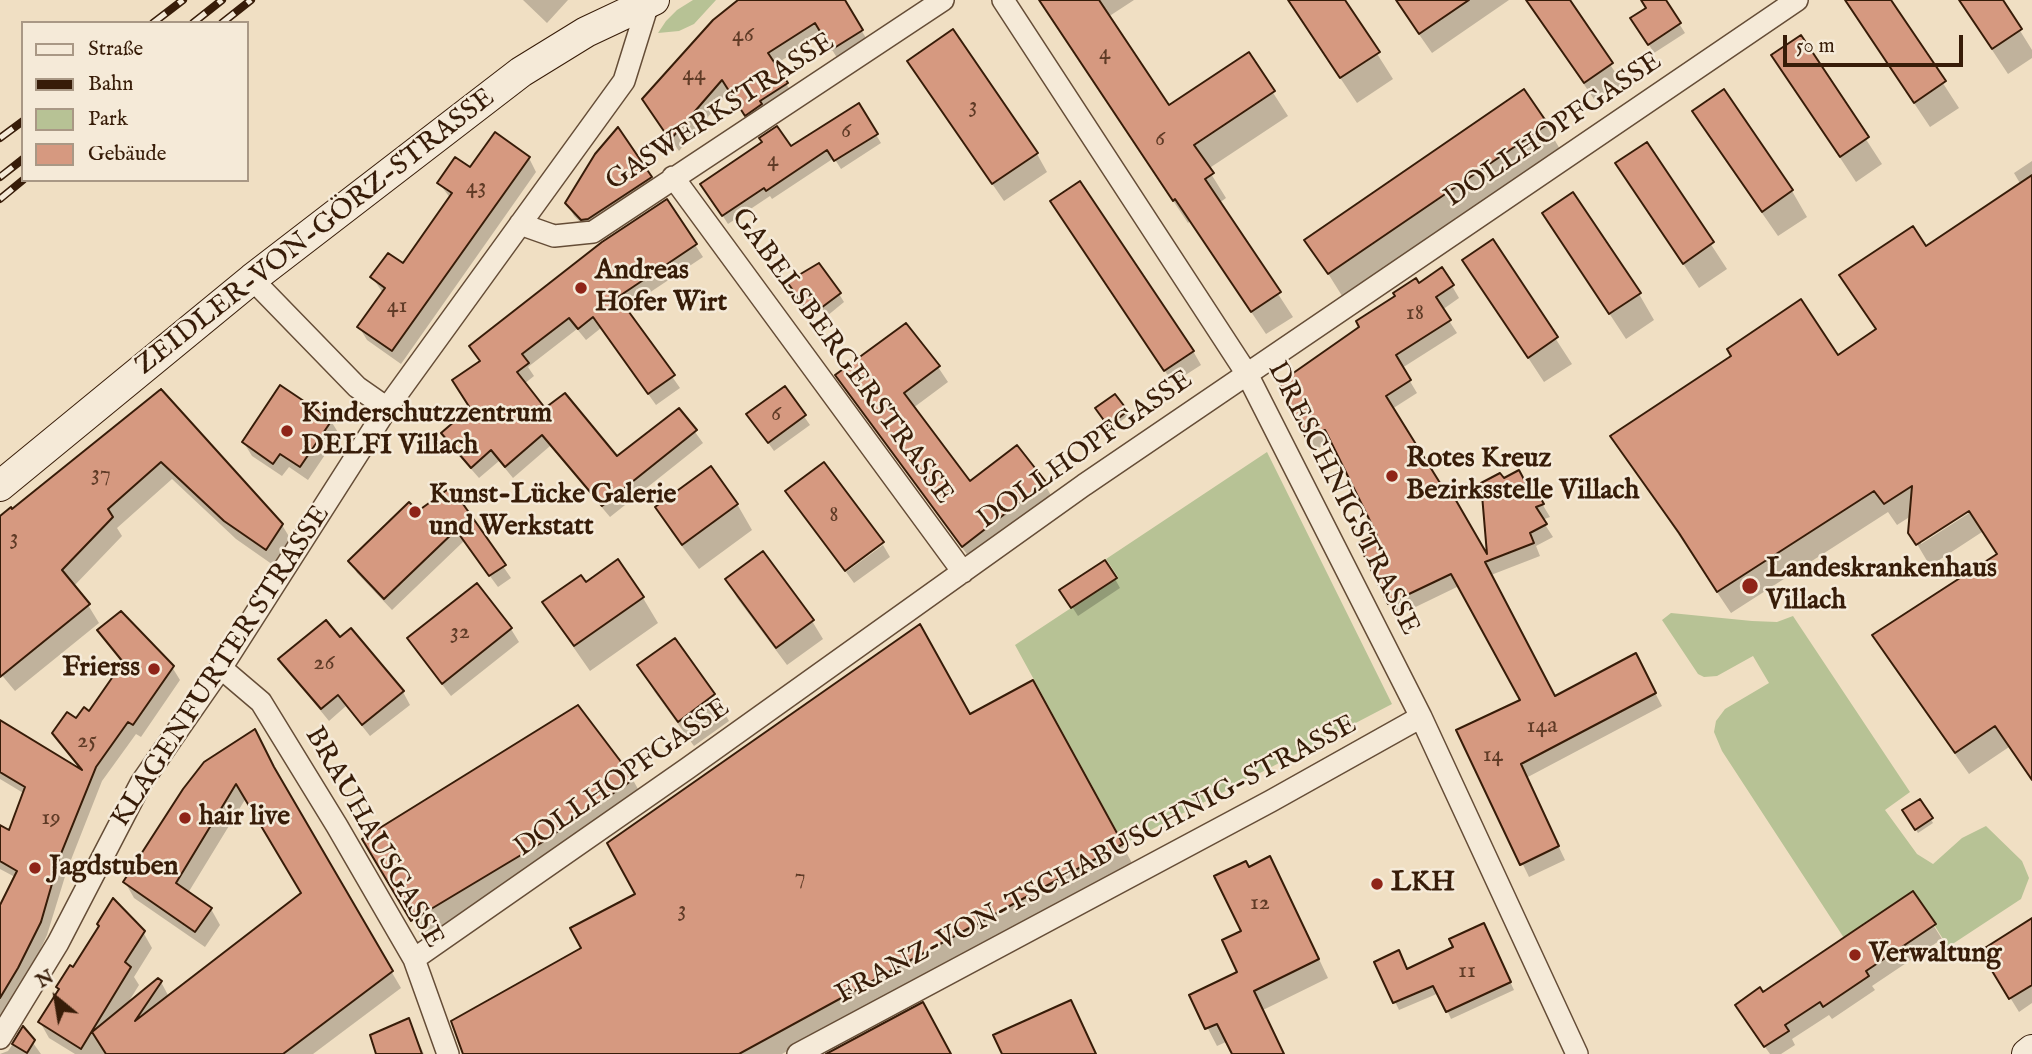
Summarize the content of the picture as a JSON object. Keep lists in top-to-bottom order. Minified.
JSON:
{"streets":{"street":["GASWERKSTRASSE","DOLLHOPFGASSE","ZEIDLER-VON-GÖRZ-STRASSE","GABELSBERGERSTRASSE","DRESCHNIGSTRASSE","KLAGENFURTER STRASSE","BRAUHAUSGASSE","FRANZ-VON-TSCHABUSCHNIG-STRASSE"]},"crossings":[["GASWERKSTRASSE","GABELSBERGERSTRASSE"],["GASWERKSTRASSE","KLAGENFURTER STRASSE"],["DOLLHOPFGASSE","GABELSBERGERSTRASSE"],["DOLLHOPFGASSE","DRESCHNIGSTRASSE"],["DOLLHOPFGASSE","BRAUHAUSGASSE"],["ZEIDLER-VON-GÖRZ-STRASSE","KLAGENFURTER STRASSE"],["DRESCHNIGSTRASSE","FRANZ-VON-TSCHABUSCHNIG-STRASSE"],["KLAGENFURTER STRASSE","BRAUHAUSGASSE"]],"places":["Andreas Hofer Wirt","Kinderschutzzentrum DELFI Villach","Rotes Kreuz Bezirksstelle Villach","Kunst-Lücke Galerie und Werkstatt","Landeskrankenhaus Villach","Frierss","hair live","Jagdstuben","LKH","Verwaltung"],"house_numbers":["46","4","44","3","6","6","4","43","41","18","6","37","8","3","32","26","14a","25","14","19","7","12","3","11"],"legend":["Straße","Bahn","Park","Gebäude"],"scale_bar":"50 m","north":"top left"}
